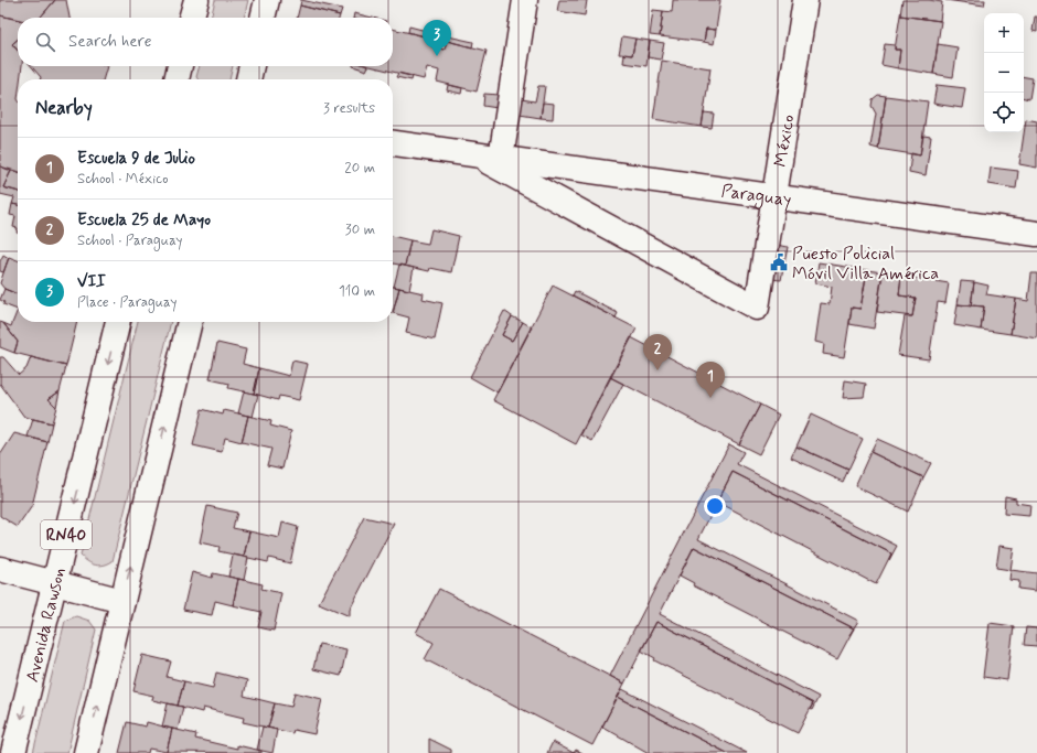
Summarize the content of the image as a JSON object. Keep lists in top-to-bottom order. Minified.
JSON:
{"streets":{"street":["México","Paraguay","RN40","Avenida Rawson"]},"crossings":[["México","Paraguay"]],"places":{"public building":["Puesto Policial Móvil Villa América"]},"page":{"map_buttons":["+","−"],"search":"Search here","pins":["3","2","1"],"heading":["Nearby","3 results"],"list":[{"mark":"1","name":"Escuela 9 de Julio","note":"School · México","value":"20 m"},{"mark":"2","name":"Escuela 25 de Mayo","note":"School · Paraguay","value":"30 m"},{"mark":"3","name":"VII","note":"Place · Paraguay","value":"110 m"}]}}
